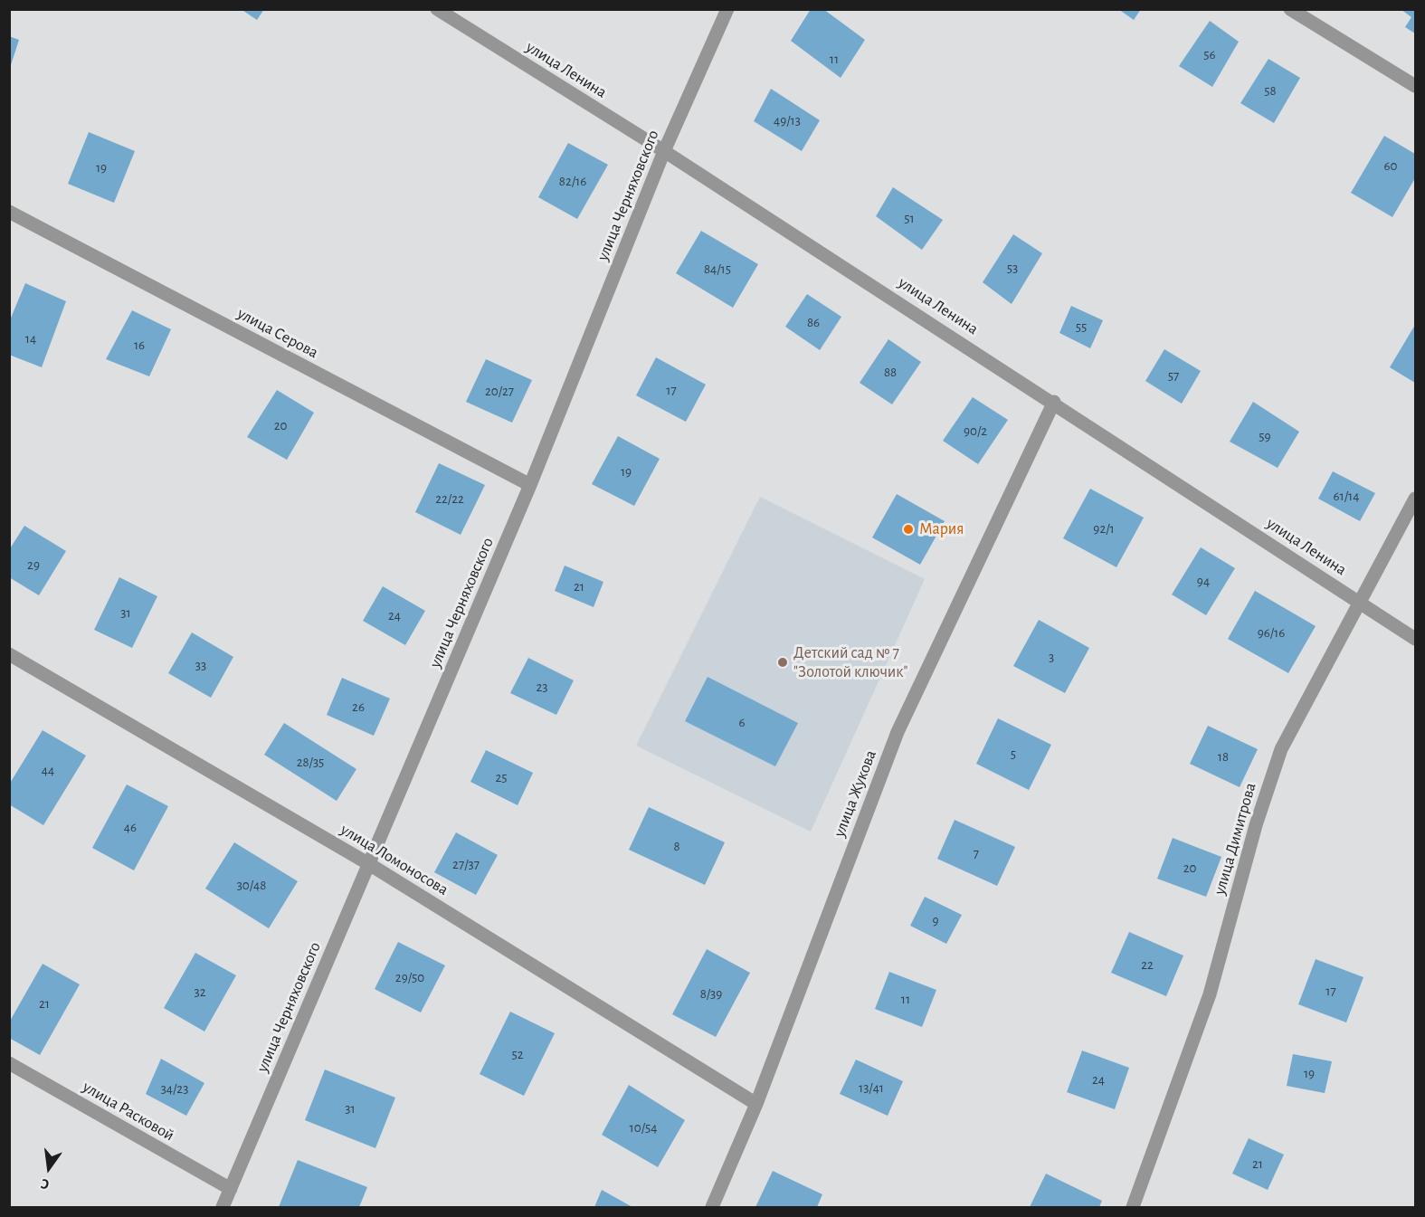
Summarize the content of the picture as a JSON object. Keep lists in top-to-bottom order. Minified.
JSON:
{"streets":{"street":["улица Ленина","улица Черняховского","улица Серова","улица Жукова","улица Димитрова","улица Ломоносова","улица Расковой"]},"crossings":[["улица Ленина","улица Черняховского"],["улица Ленина","улица Жукова"],["улица Ленина","улица Димитрова"],["улица Черняховского","улица Серова"],["улица Черняховского","улица Ломоносова"],["улица Черняховского","улица Расковой"],["улица Жукова","улица Ломоносова"]],"places":["Мария","Детский сад № 7 \"Золотой ключик\""],"house_numbers":["56","11","58","49/13","60","19","82/16","51","53","84/15","86","55","14","16","88","57","17","20/27","20","90/2","59","19","61/14","22/22","92/1","29","94","21","31","24","96/16","3","33","23","26","6","5","18","28/35","44","25","46","8","7","27/37","20","30/48","9","22","29/50","17","32","8/39","11","21","52","19","24","13/41","34/23","31","10/54","21"],"north":"bottom"}
